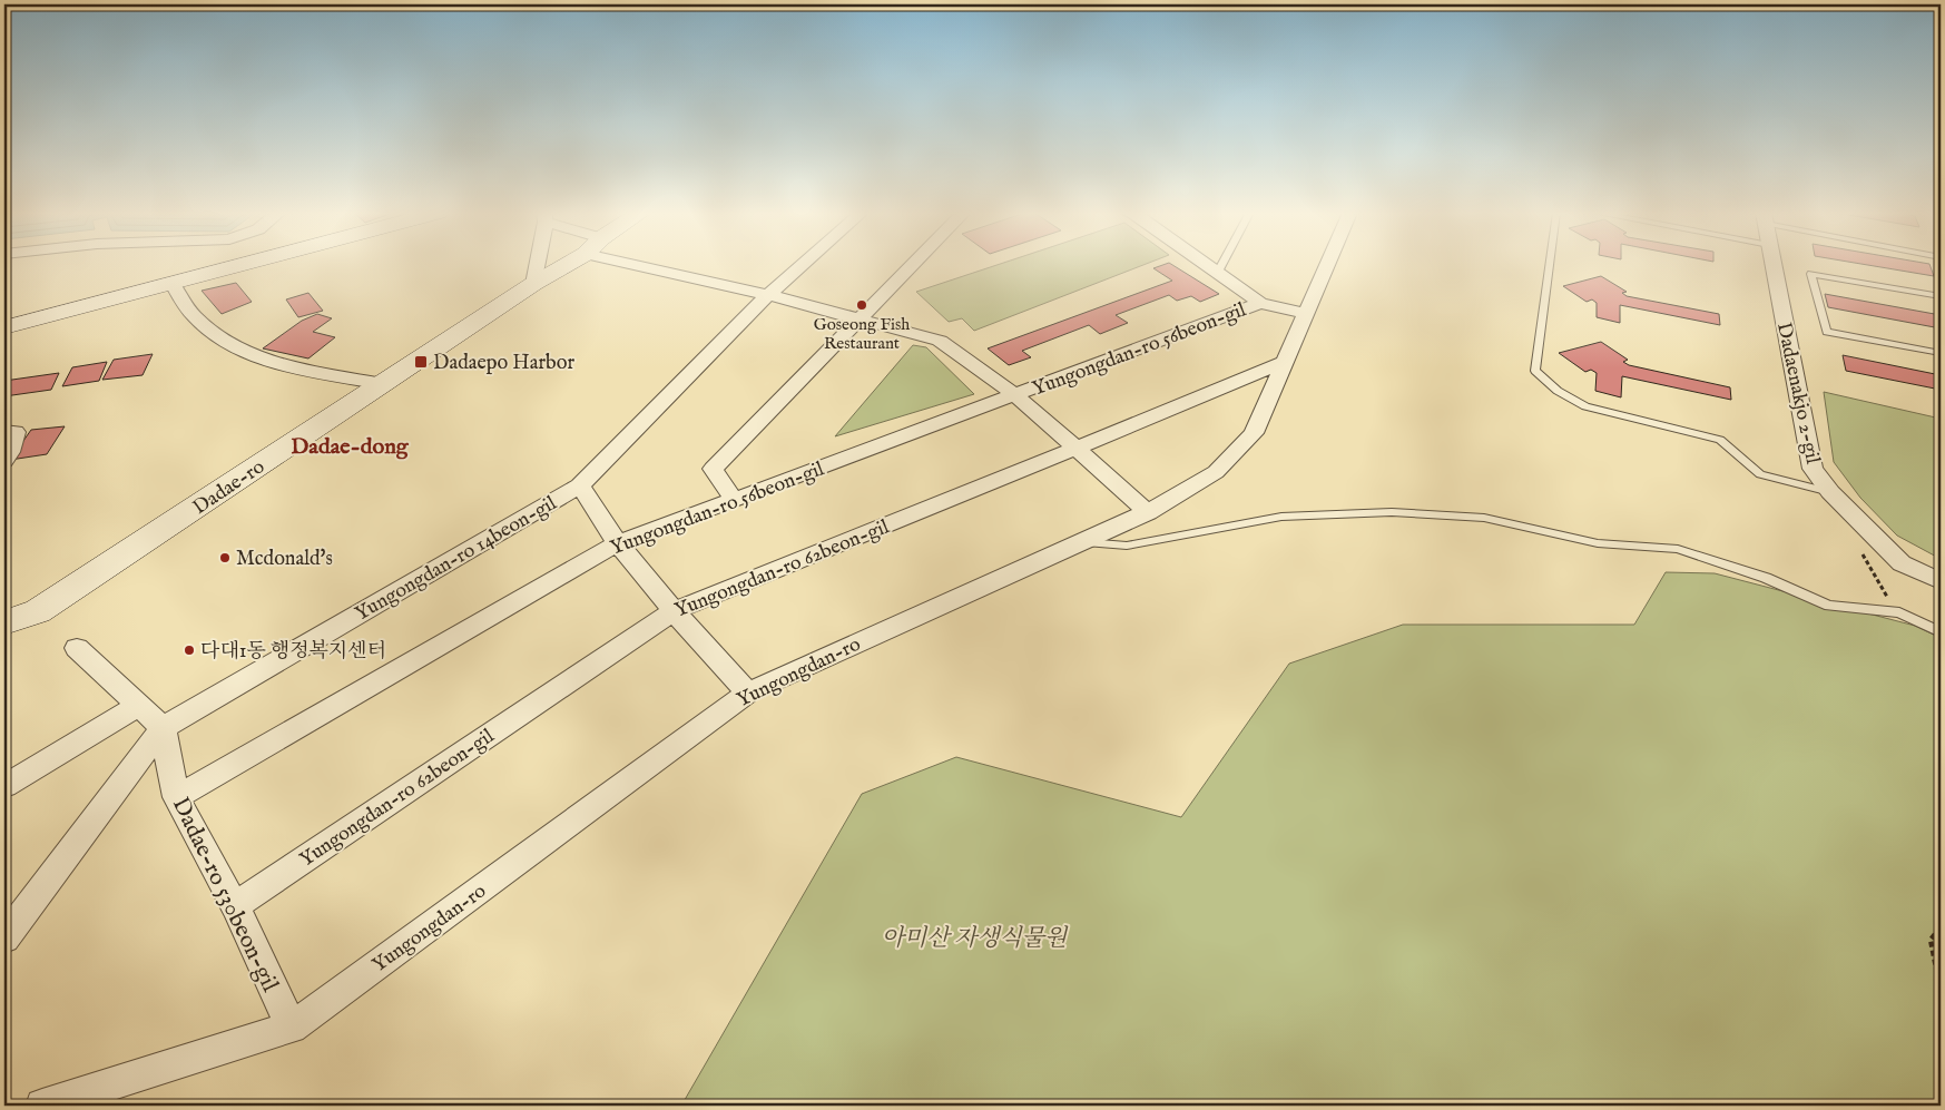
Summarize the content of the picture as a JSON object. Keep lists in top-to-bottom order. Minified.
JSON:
{"streets":{"main road":["Dadae-ro"],"street":["Yungongdan-ro 56beon-gil","Dadaenakjo 2-gil","Yungongdan-ro 14beon-gil","Yungongdan-ro 62beon-gil","Yungongdan-ro","Dadae-ro 530beon-gil"]},"crossings":[["Yungongdan-ro 56beon-gil","Dadae-ro 530beon-gil"],["Yungongdan-ro 14beon-gil","Dadae-ro 530beon-gil"],["Yungongdan-ro 62beon-gil","Yungongdan-ro"],["Yungongdan-ro 62beon-gil","Dadae-ro 530beon-gil"],["Yungongdan-ro","Dadae-ro 530beon-gil"]],"districts":["Dadae-dong"],"parks":["아미산 자생식물원"],"places":{"other":["Goseong Fish Restaurant","Mcdonald's","다대1동 행정복지센터"],"transit":["Dadaepo Harbor"]}}
